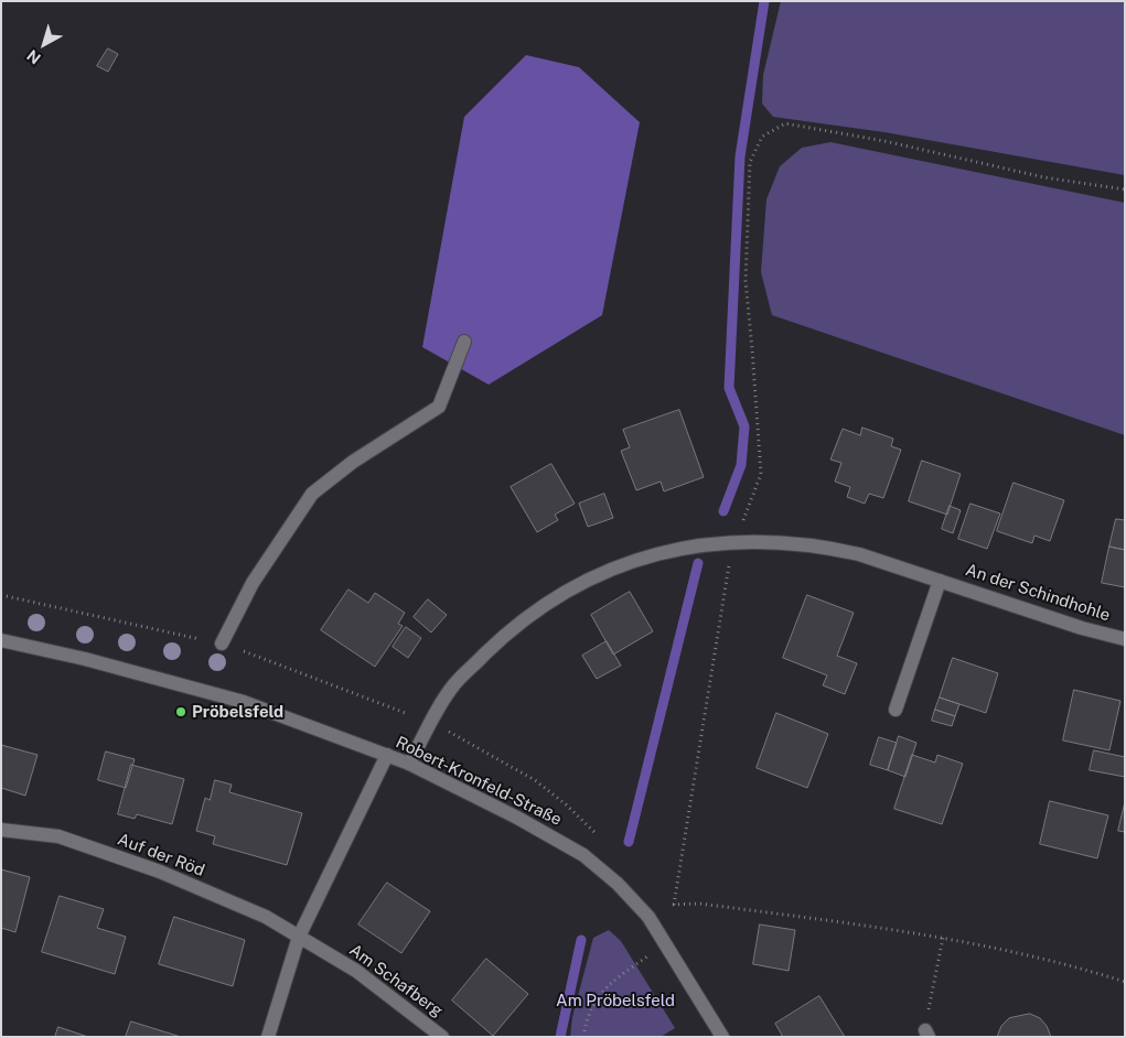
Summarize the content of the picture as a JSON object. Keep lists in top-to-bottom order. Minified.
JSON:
{"streets":{"street":["An der Schindhohle","Robert-Kronfeld-Straße","Auf der Röd","Am Schafberg"]},"crossings":[["An der Schindhohle","Robert-Kronfeld-Straße"],["Auf der Röd","Am Schafberg"]],"parks":["Am Pröbelsfeld"],"places":["Pröbelsfeld"],"north":"bottom left"}
